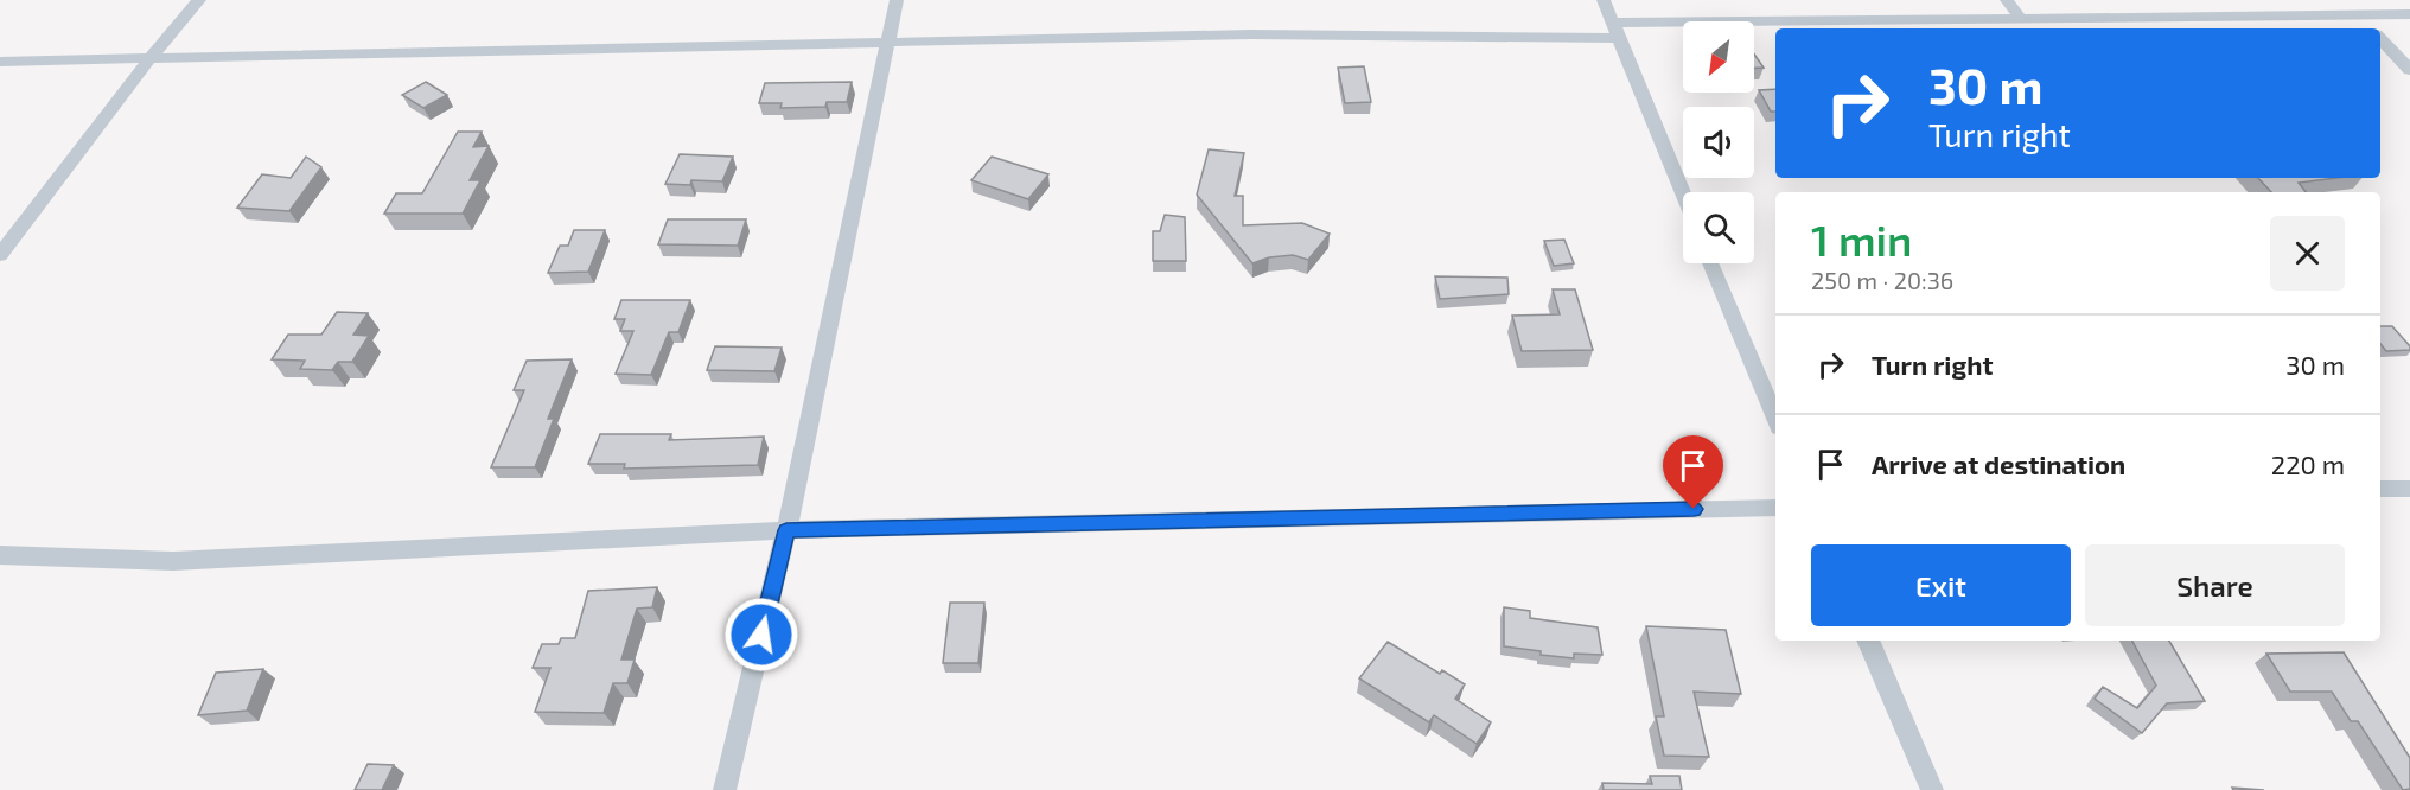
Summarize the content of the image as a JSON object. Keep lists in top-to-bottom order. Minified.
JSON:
{"north":"bottom left","page":{"turn":["30 m","Turn right"],"heading":["1 min","250 m · 20:36"],"list":[{"name":"Turn right","value":"30 m"},{"name":"Arrive at destination","value":"220 m"}],"buttons":["Exit","Share"]}}
